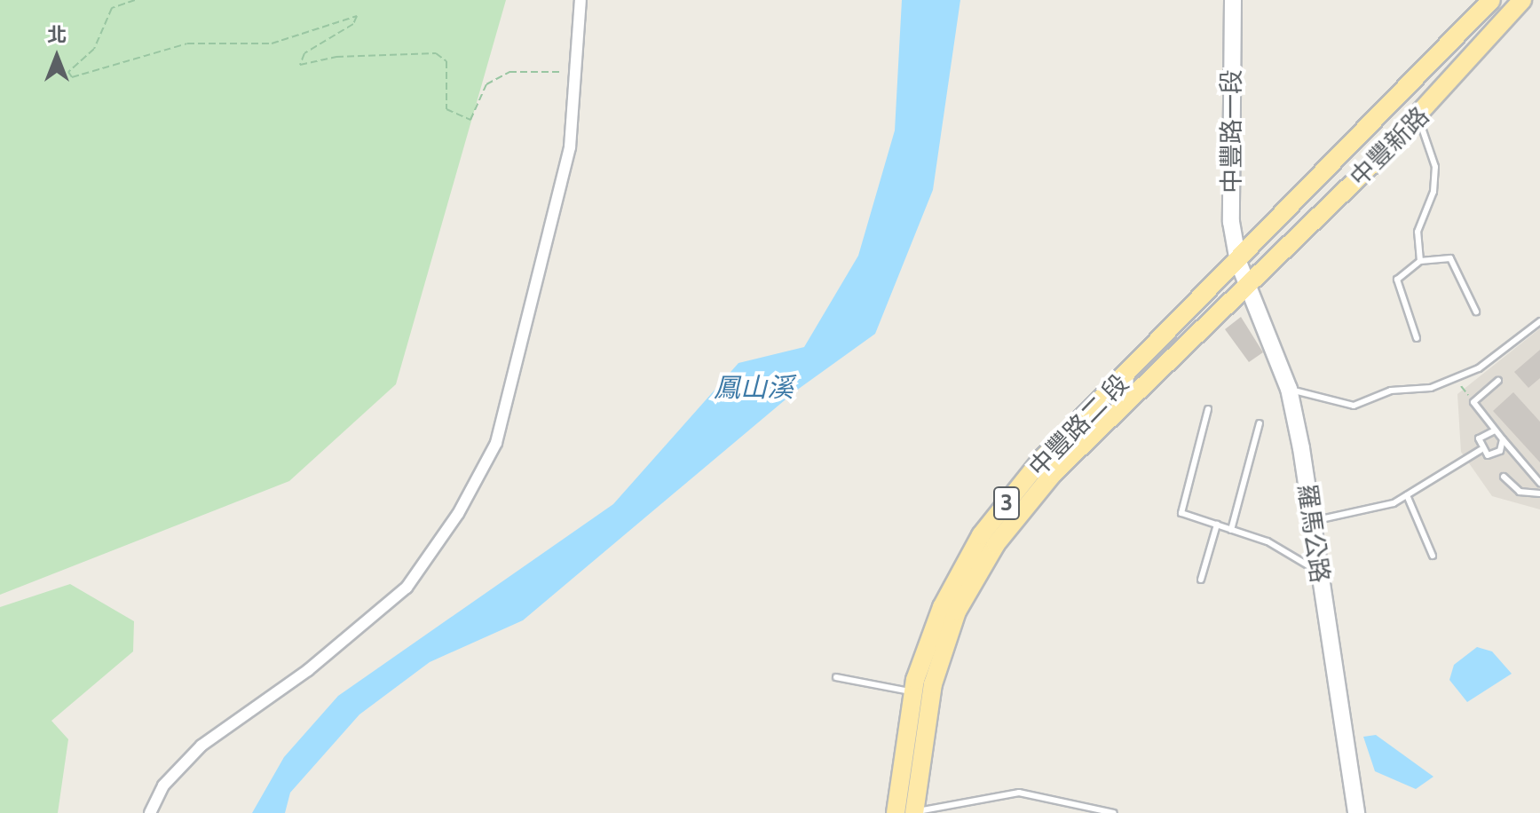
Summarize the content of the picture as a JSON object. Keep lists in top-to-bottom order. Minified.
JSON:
{"streets":{"main road":["中豐路一段","中豐新路","中豐路二 段","3","羅馬公路"]},"crossings":[["中豐路一段","中豐新路"],["中豐路一段","中豐路二 段"],["中豐路一段","羅馬公路"],["中豐新路","中豐路二 段"],["中豐新路","羅馬公路"],["中豐路二 段","羅馬公路"]],"water":["鳳山溪"],"north":"top"}
